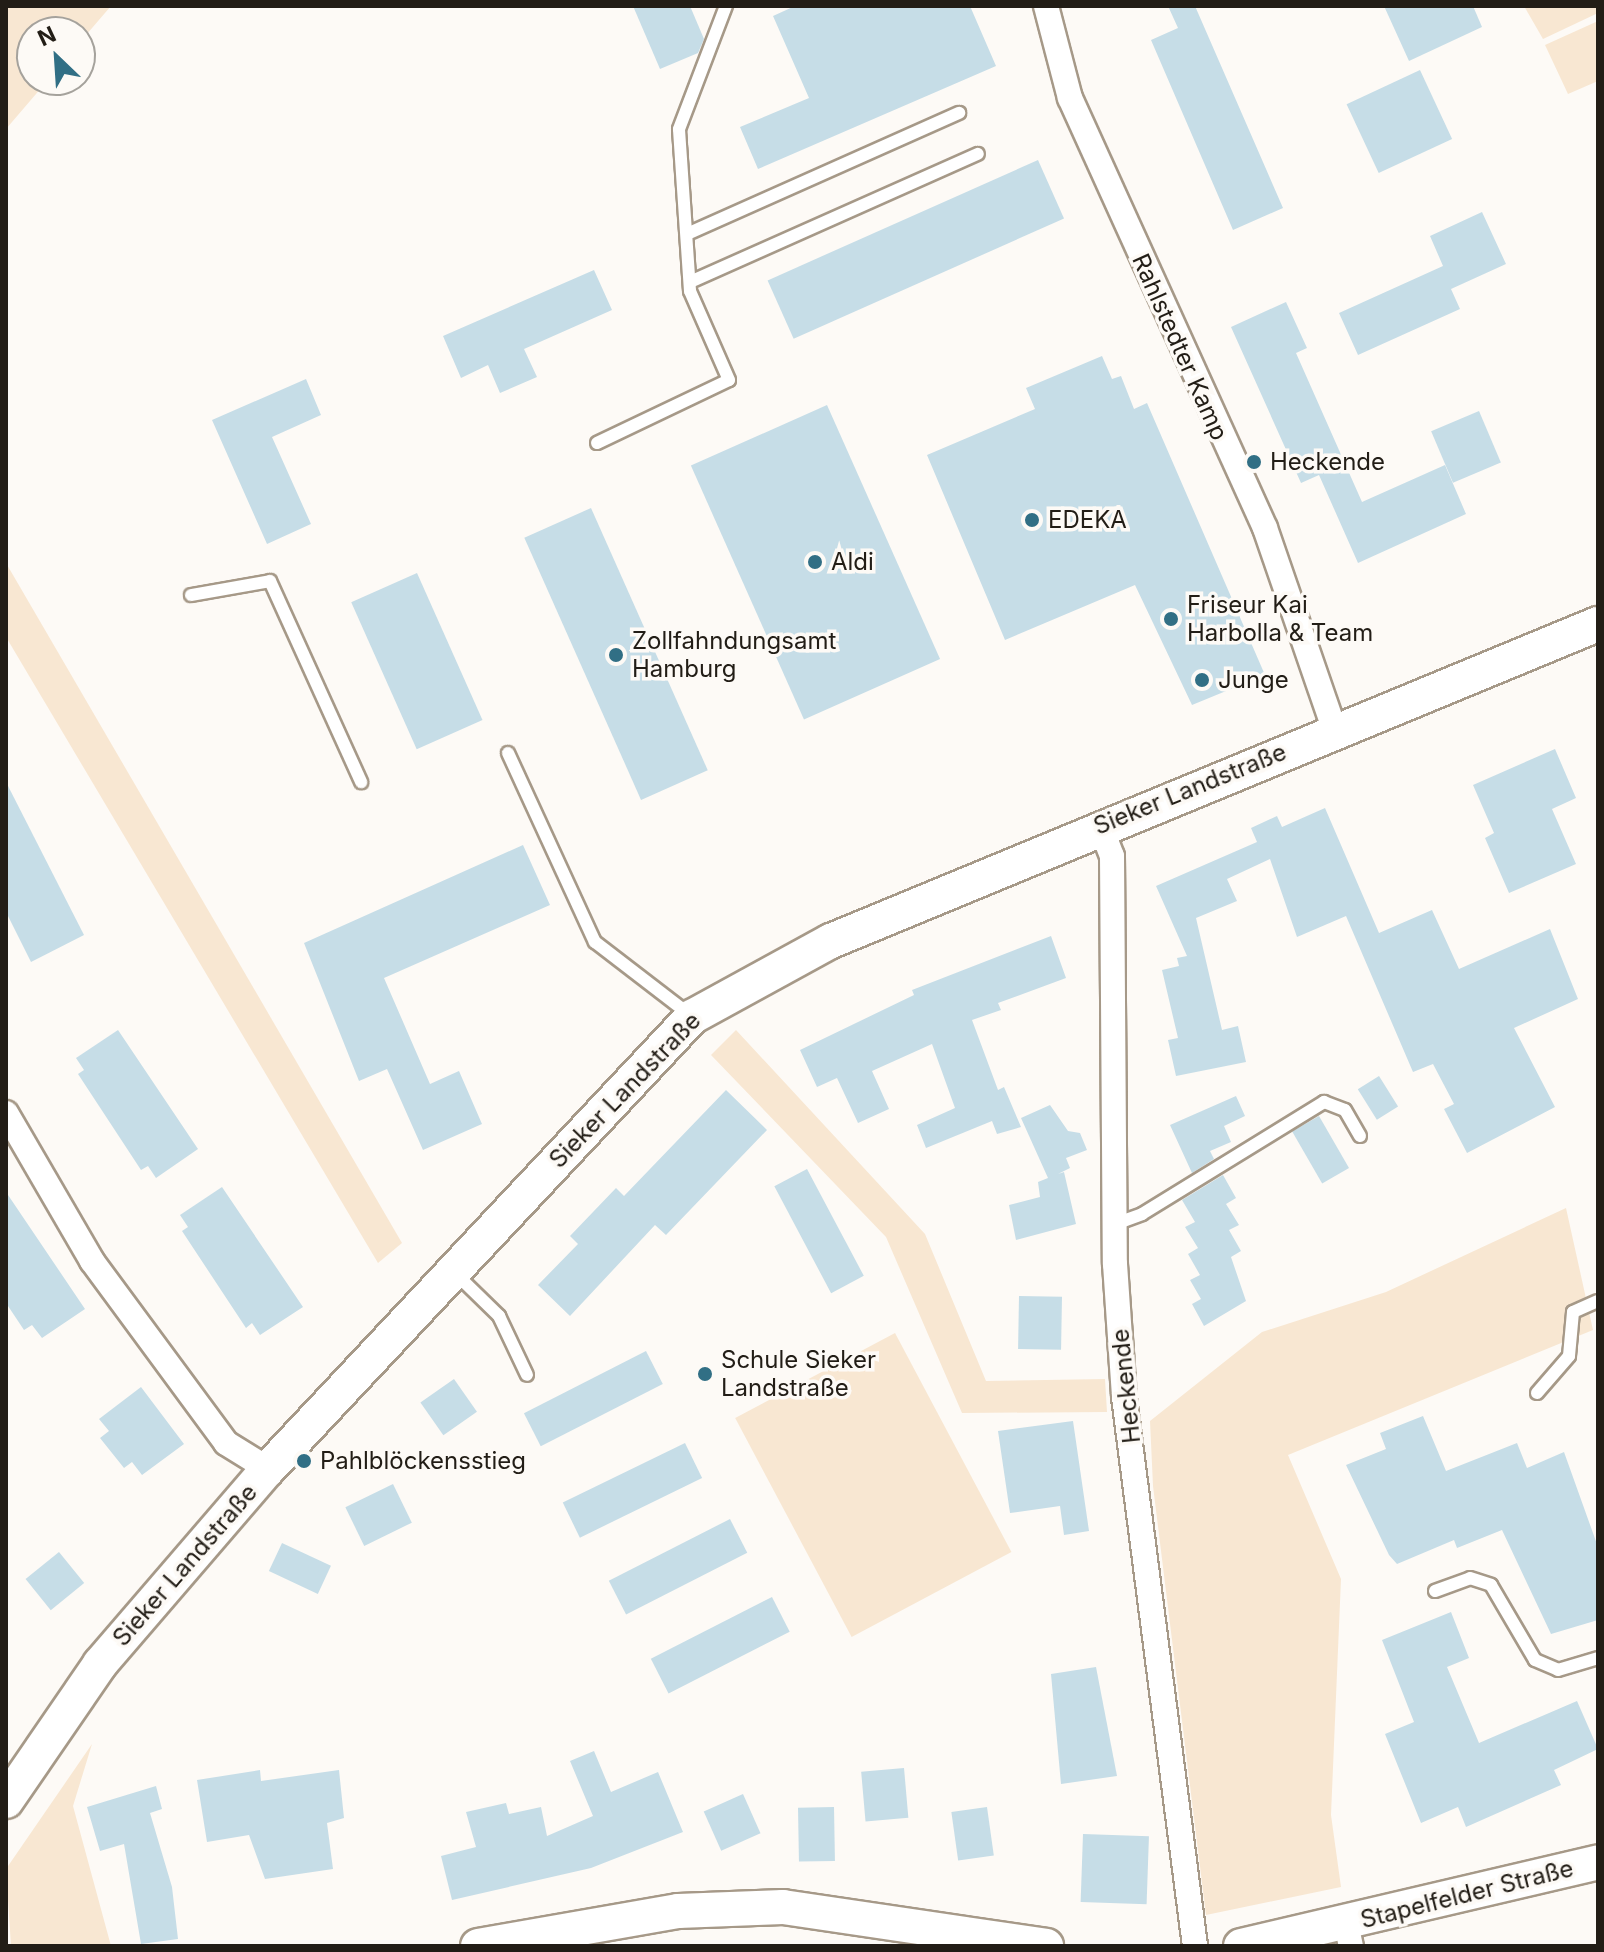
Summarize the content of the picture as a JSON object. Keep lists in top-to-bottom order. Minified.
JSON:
{"streets":{"main road":["Sieker Landstraße","Stapelfelder Straße"],"street":["Rahlstedter Kamp","Heckende"]},"crossings":[["Rahlstedter Kamp","Sieker Landstraße"],["Sieker Landstraße","Heckende"]],"places":["Heckende","EDEKA","Aldi","Friseur Kai Harbolla & Team","Zollfahndungsamt Hamburg","Junge","Schule Sieker Landstraße","Pahlblöckensstieg"],"north":"top left"}
